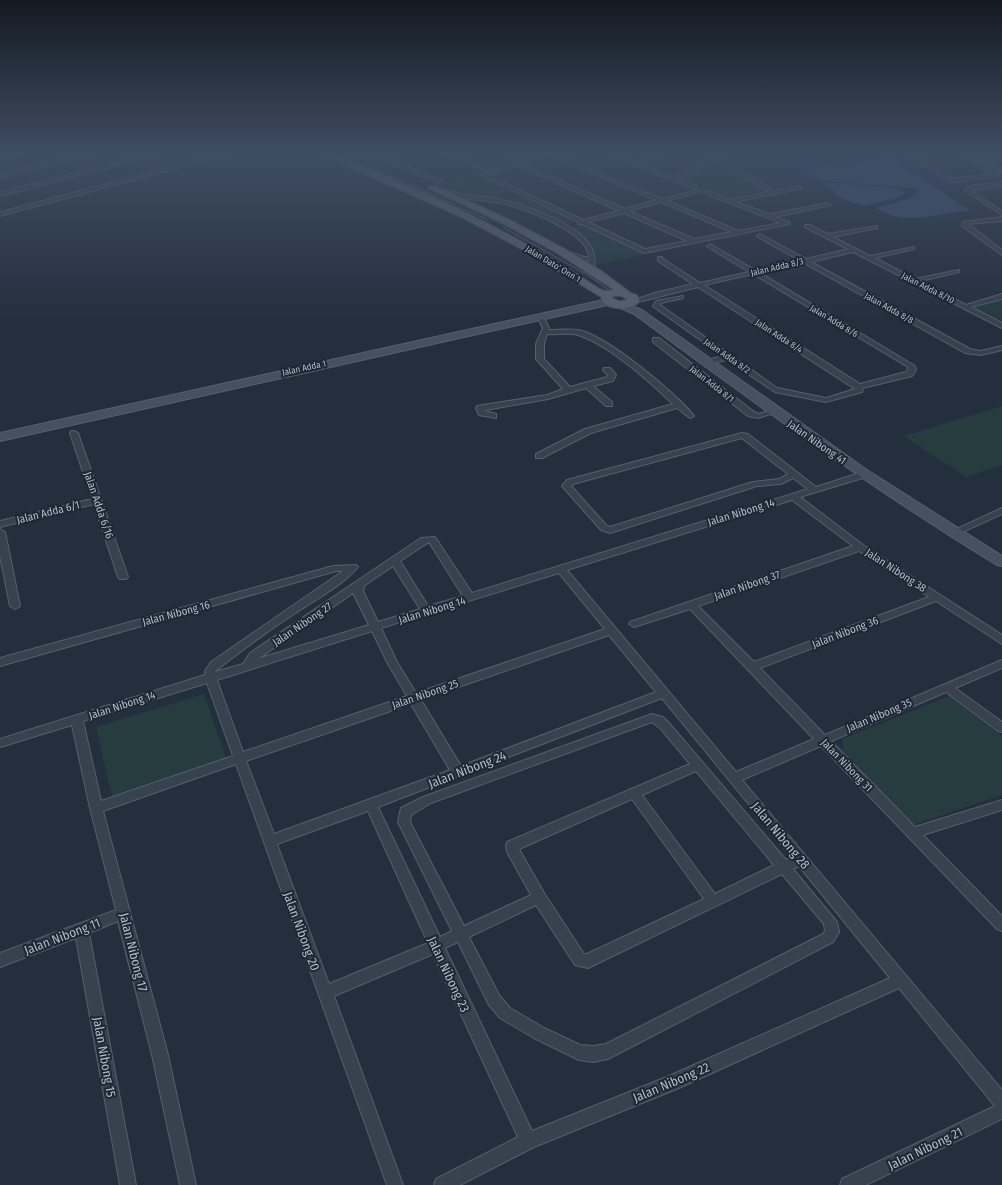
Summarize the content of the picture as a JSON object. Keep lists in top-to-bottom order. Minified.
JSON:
{"streets":{"main road":["Jalan Dato' Onn 1"],"street":["Jalan Adda 8/3","Jalan Adda 8/10","Jalan Adda 8/8","Jalan Adda 8/6","Jalan Adda 8/4","Jalan Adda 8/2","Jalan Adda 1","Jalan Adda 8/1","Jalan Nibong 41","Jalan Adda 6/16","Jalan Adda 6/1","Jalan Nibong 14","Jalan Nibong 38","Jalan Nibong 37","Jalan Nibong 16","Jalan Nibong 27","Jalan Nibong 36","Jalan Nibong 25","Jalan Nibong 35","Jalan Nibong 31","Jalan Nibong 24","Jalan Nibong 28","Jalan Nibong 20","Jalan Nibong 11","Jalan Nibong 17","Jalan Nibong 23","Jalan Nibong 15","Jalan Nibong 22","Jalan Nibong 21"]},"crossings":[["Jalan Dato' Onn 1","Jalan Adda 8/3"],["Jalan Dato' Onn 1","Jalan Adda 1"],["Jalan Dato' Onn 1","Jalan Nibong 41"],["Jalan Adda 8/3","Jalan Adda 8/10"],["Jalan Adda 8/3","Jalan Adda 8/8"],["Jalan Adda 8/3","Jalan Adda 8/6"],["Jalan Adda 8/3","Jalan Adda 8/4"],["Jalan Adda 8/3","Jalan Adda 8/2"],["Jalan Adda 8/3","Jalan Nibong 41"],["Jalan Adda 8/6","Jalan Adda 8/2"],["Jalan Adda 8/4","Jalan Adda 8/2"],["Jalan Adda 8/1","Jalan Nibong 41"],["Jalan Nibong 41","Jalan Nibong 14"],["Jalan Adda 6/16","Jalan Adda 6/1"],["Jalan Nibong 14","Jalan Nibong 38"],["Jalan Nibong 14","Jalan Nibong 16"],["Jalan Nibong 14","Jalan Nibong 27"],["Jalan Nibong 14","Jalan Nibong 28"],["Jalan Nibong 14","Jalan Nibong 20"],["Jalan Nibong 14","Jalan Nibong 17"],["Jalan Nibong 38","Jalan Nibong 37"],["Jalan Nibong 38","Jalan Nibong 36"],["Jalan Nibong 37","Jalan Nibong 31"],["Jalan Nibong 16","Jalan Nibong 20"],["Jalan Nibong 36","Jalan Nibong 31"],["Jalan Nibong 25","Jalan Nibong 28"],["Jalan Nibong 25","Jalan Nibong 20"],["Jalan Nibong 25","Jalan Nibong 17"],["Jalan Nibong 35","Jalan Nibong 31"],["Jalan Nibong 35","Jalan Nibong 28"],["Jalan Nibong 24","Jalan Nibong 28"],["Jalan Nibong 24","Jalan Nibong 20"],["Jalan Nibong 24","Jalan Nibong 23"],["Jalan Nibong 28","Jalan Nibong 22"],["Jalan Nibong 11","Jalan Nibong 17"],["Jalan Nibong 11","Jalan Nibong 15"],["Jalan Nibong 23","Jalan Nibong 22"]]}
